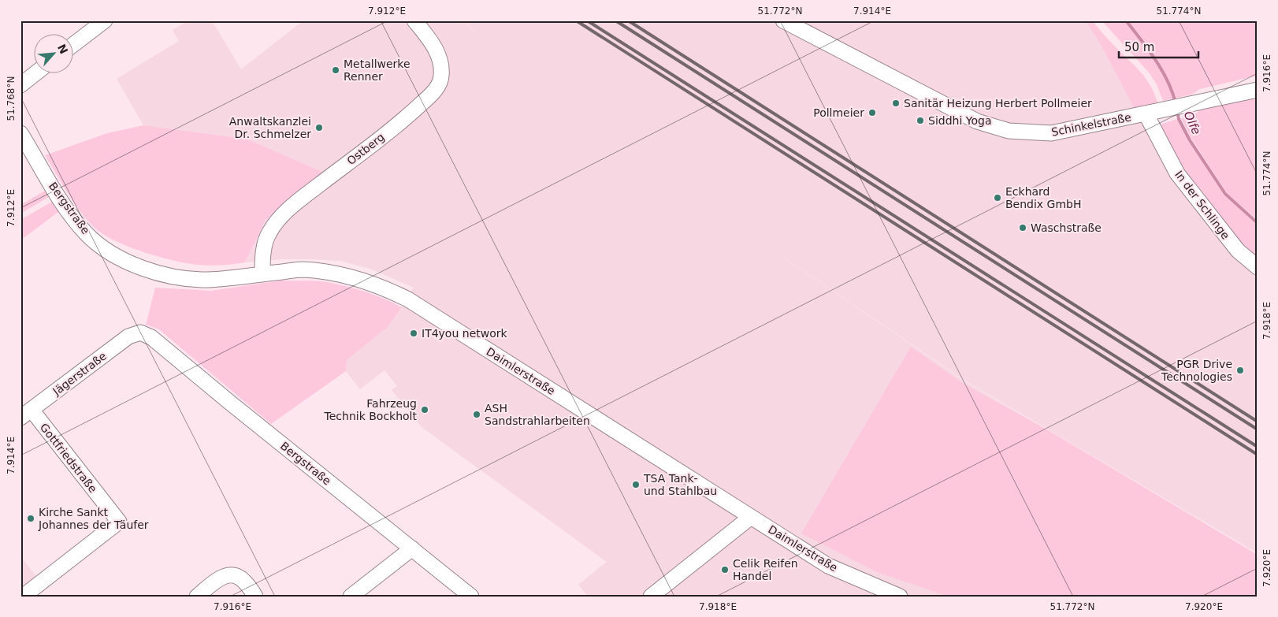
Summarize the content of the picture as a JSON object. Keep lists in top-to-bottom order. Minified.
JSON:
{"streets":{"street":["Schinkelstraße","Ostberg","In der Schlinge","Bergstraße","Daimlerstraße","Jägerstraße","Gottfriedstraße"]},"crossings":[["Schinkelstraße","In der Schlinge"],["Ostberg","Daimlerstraße"],["Bergstraße","Daimlerstraße"],["Bergstraße","Jägerstraße"],["Jägerstraße","Gottfriedstraße"]],"water":["Olfe"],"places":["Metallwerke Renner","Sanitär Heizung Herbert Pollmeier","Pollmeier","Siddhi Yoga","Anwaltskanzlei Dr. Schmelzer","Eckhard Bendix GmbH","Waschstraße","IT4you network","PGR Drive Technologies","Fahrzeug Technik Bockholt","ASH Sandstrahlarbeiten","TSA Tank- und Stahlbau","Kirche Sankt Johannes der Täufer","Celik Reifen Handel"],"scale_bar":"50 m","north":"top right","coordinates":["7.912°E","51.772°N","7.914°E","51.774°N","7.916°E","51.768°N","7.918°E","7.920°E"]}
